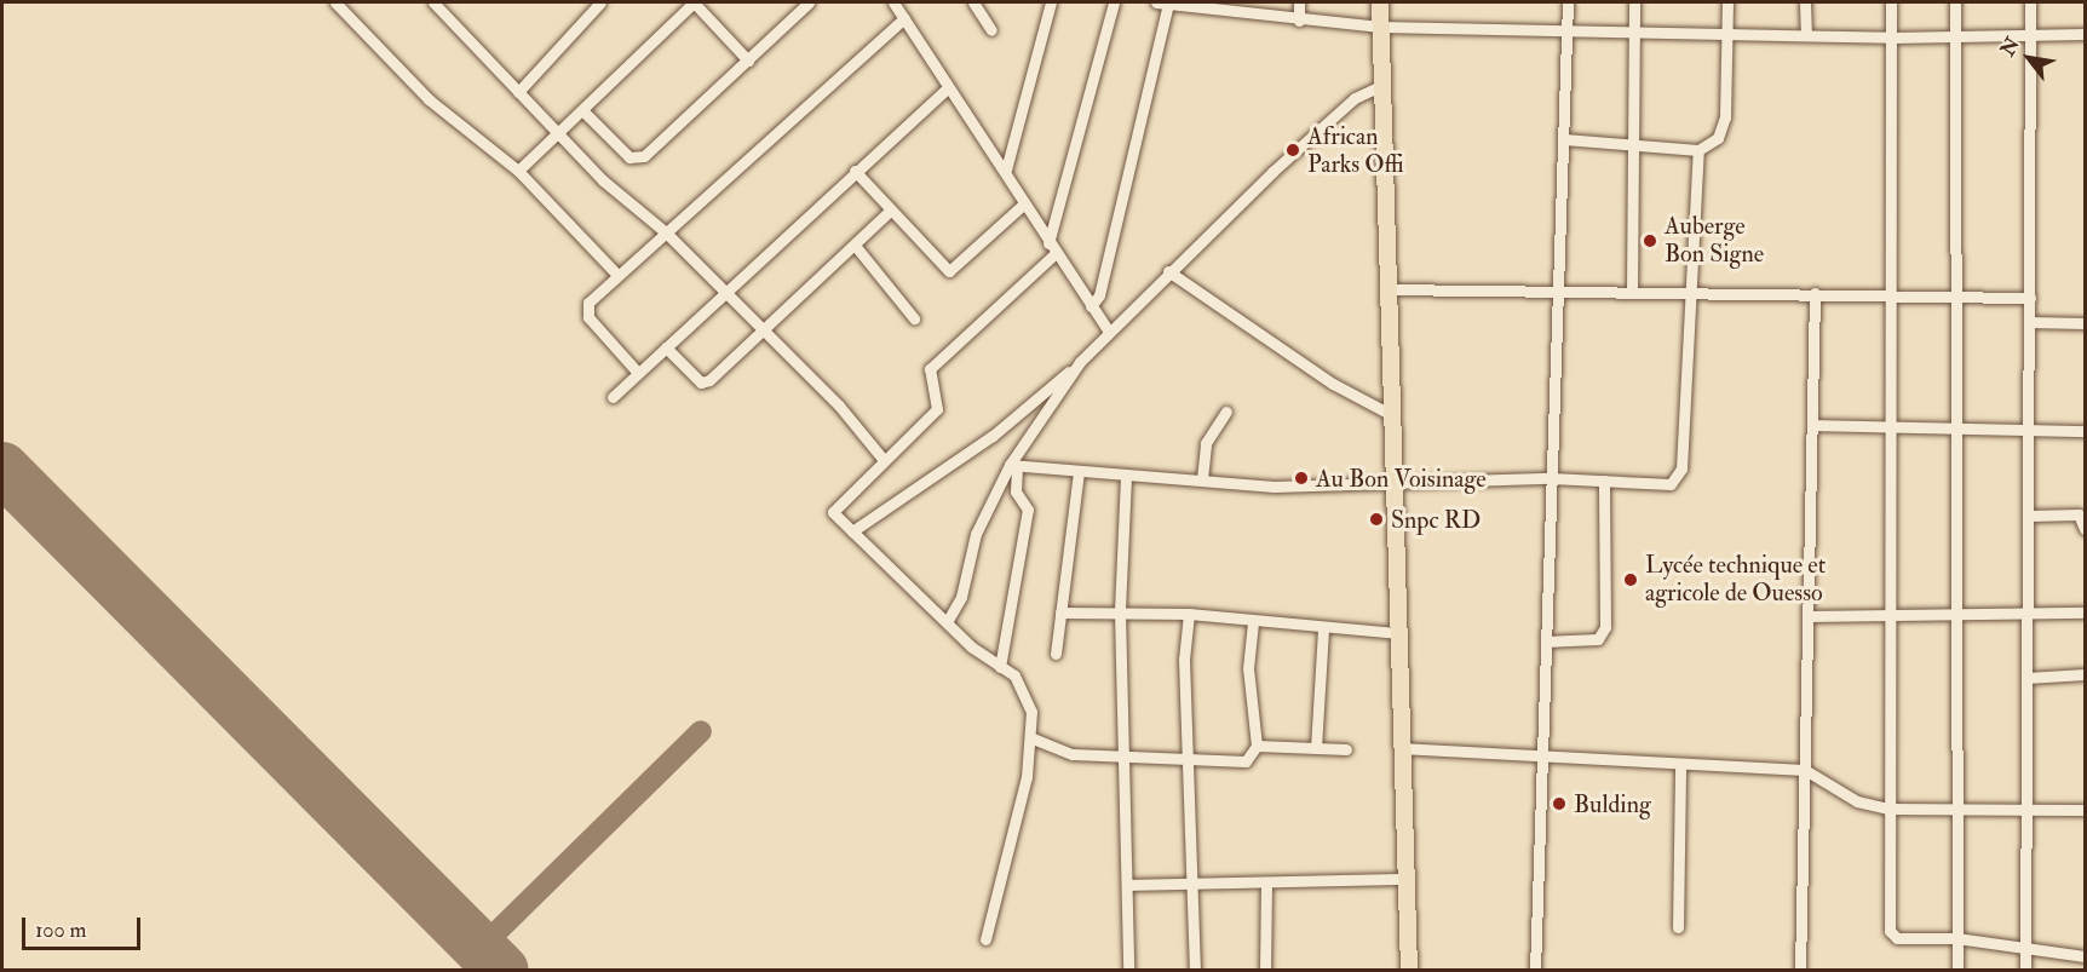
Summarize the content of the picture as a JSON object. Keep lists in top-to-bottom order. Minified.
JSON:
{"places":["African Parks Offi","Auberge Bon Signe","Au Bon Voisinage","Snpc RD","Lycée technique et agricole de Ouesso","Bulding"],"scale_bar":"100 m","north":"top left"}
